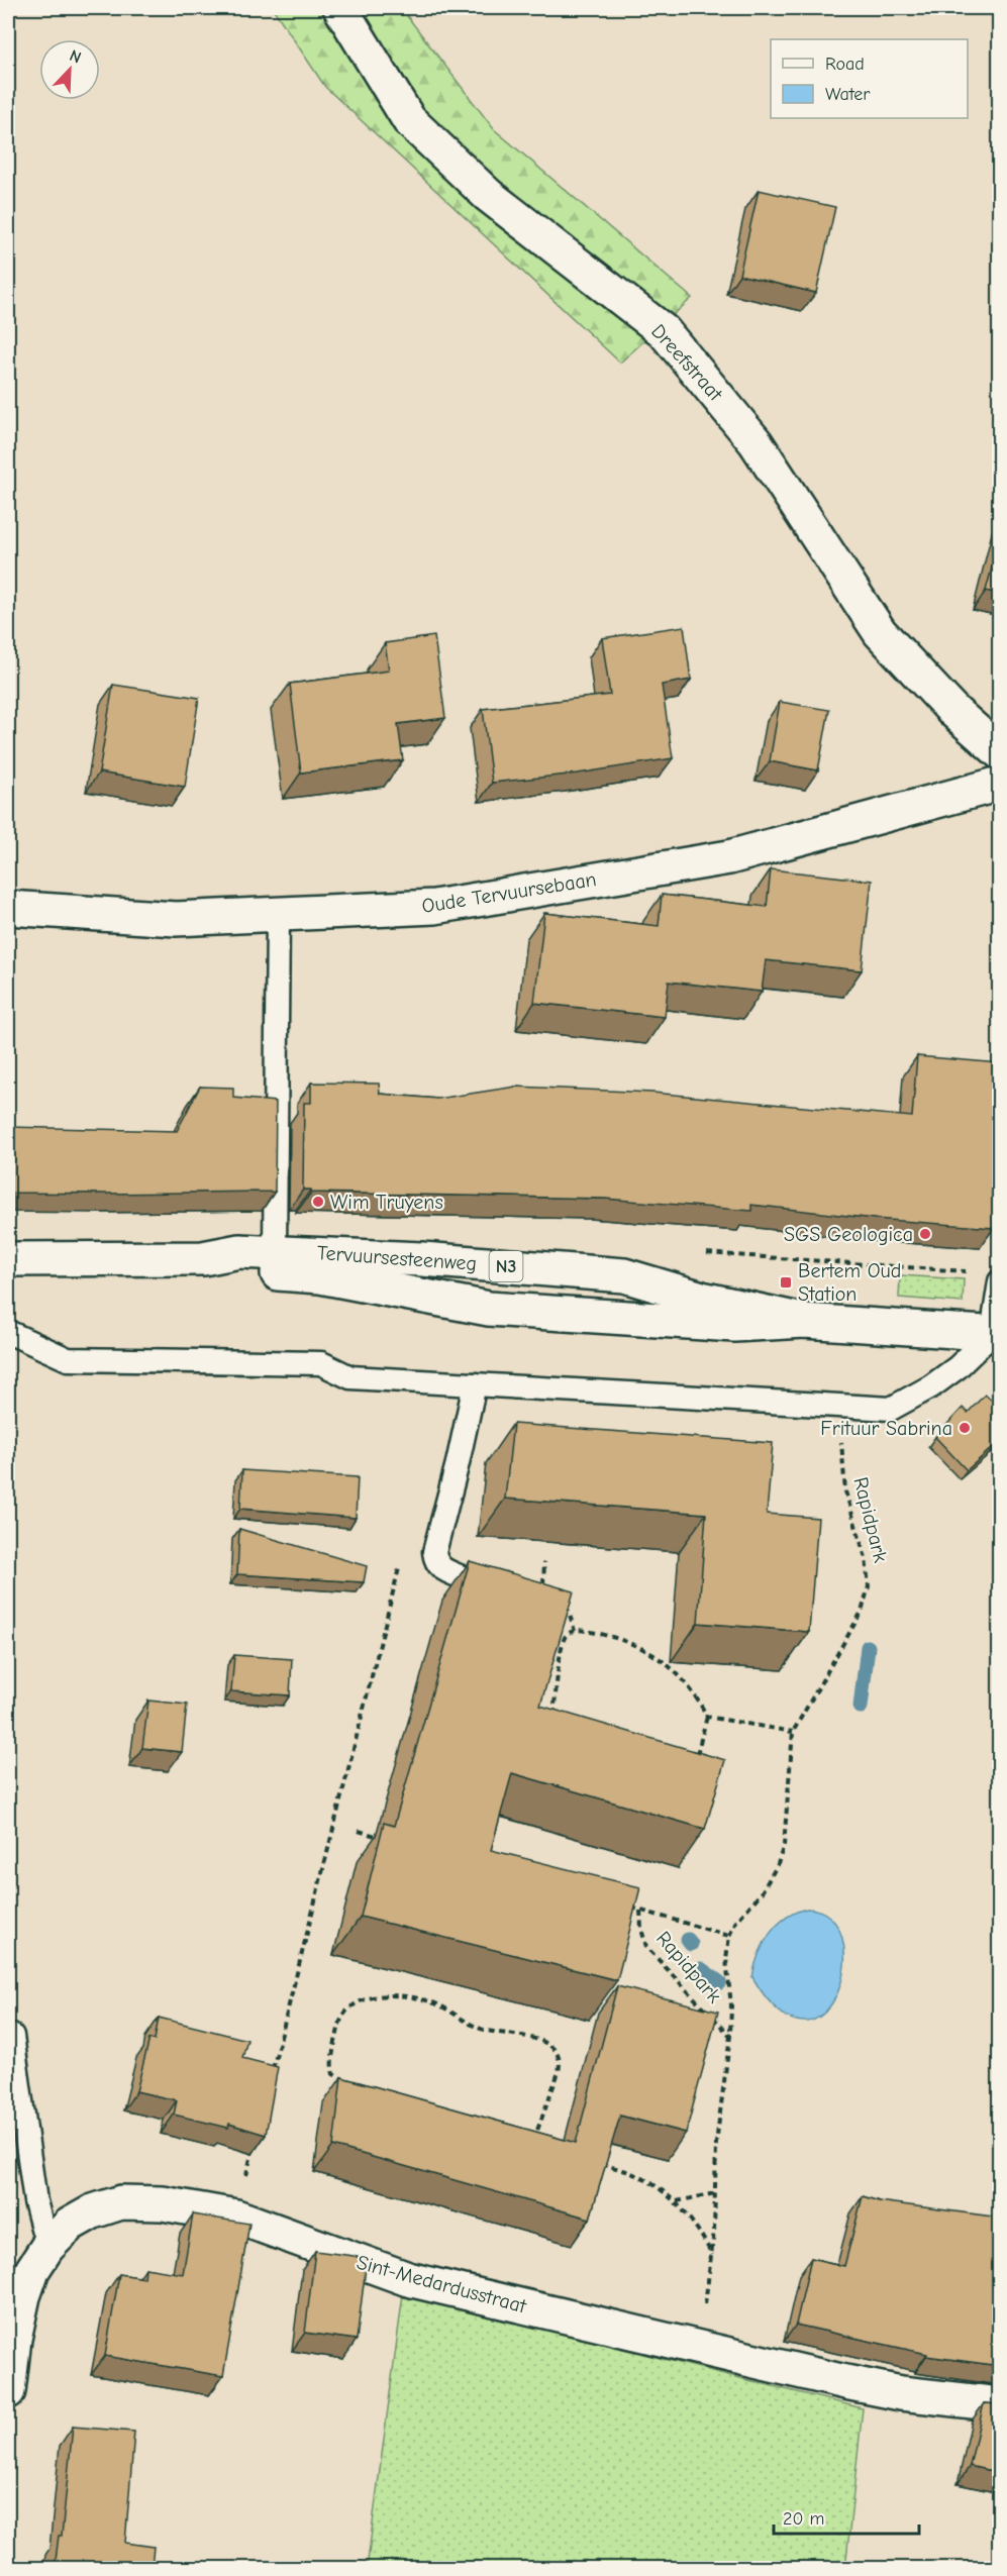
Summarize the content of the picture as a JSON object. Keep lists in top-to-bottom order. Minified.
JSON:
{"streets":{"street":["Dreefstraat","Oude Tervuursebaan","Tervuursesteenweg","N3","Sint-Medardusstraat"],"path":["Rapidpark"]},"crossings":[["Rapidpark","Sint-Medardusstraat"]],"places":{"other":["Wim Truyens","SGS Geologica","Frituur Sabrina"],"transit":["Bertem Oud Station"]},"legend":["Road","Water"],"scale_bar":"20 m","north":"top right"}
